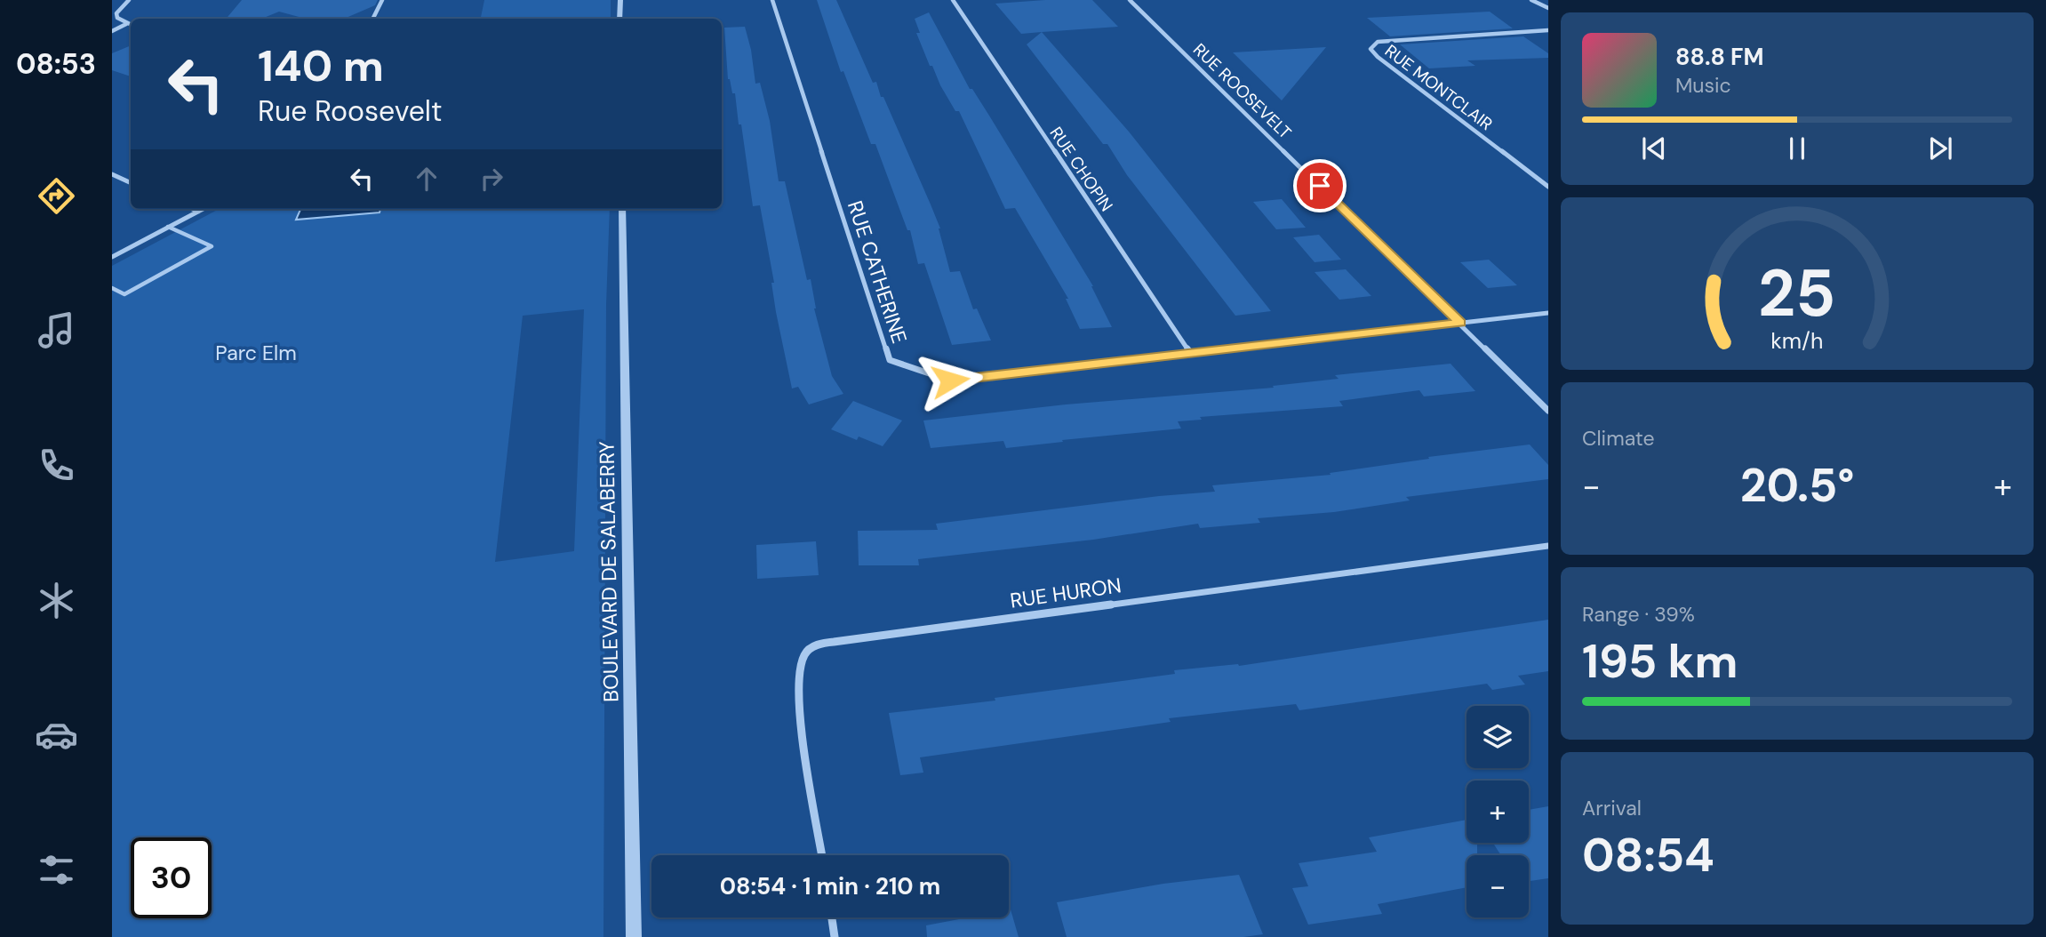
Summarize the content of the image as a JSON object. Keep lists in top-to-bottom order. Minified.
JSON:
{"streets":{"street":["RUE MONTCLAIR","RUE ROOSEVELT","RUE CHOPIN","RUE CATHERINE","BOULEVARD DE SALABERRY","RUE HURON"]},"crossings":[["RUE ROOSEVELT","RUE CATHERINE"],["RUE CHOPIN","RUE CATHERINE"]],"parks":["Parc Elm"],"page":{"tabs":"08:53","turn":["140 m","Rue Roosevelt"],"song":["88.8 FM","Music"],"tile":["Climate",["Range · 39%","195 km"],["Arrival","08:54"]],"heat":["−","20.5°","+"],"map_buttons":["+","−"],"limit":"30","trip":"08:54 · 1 min · 210 m","gauge":["25","km/h"]}}
